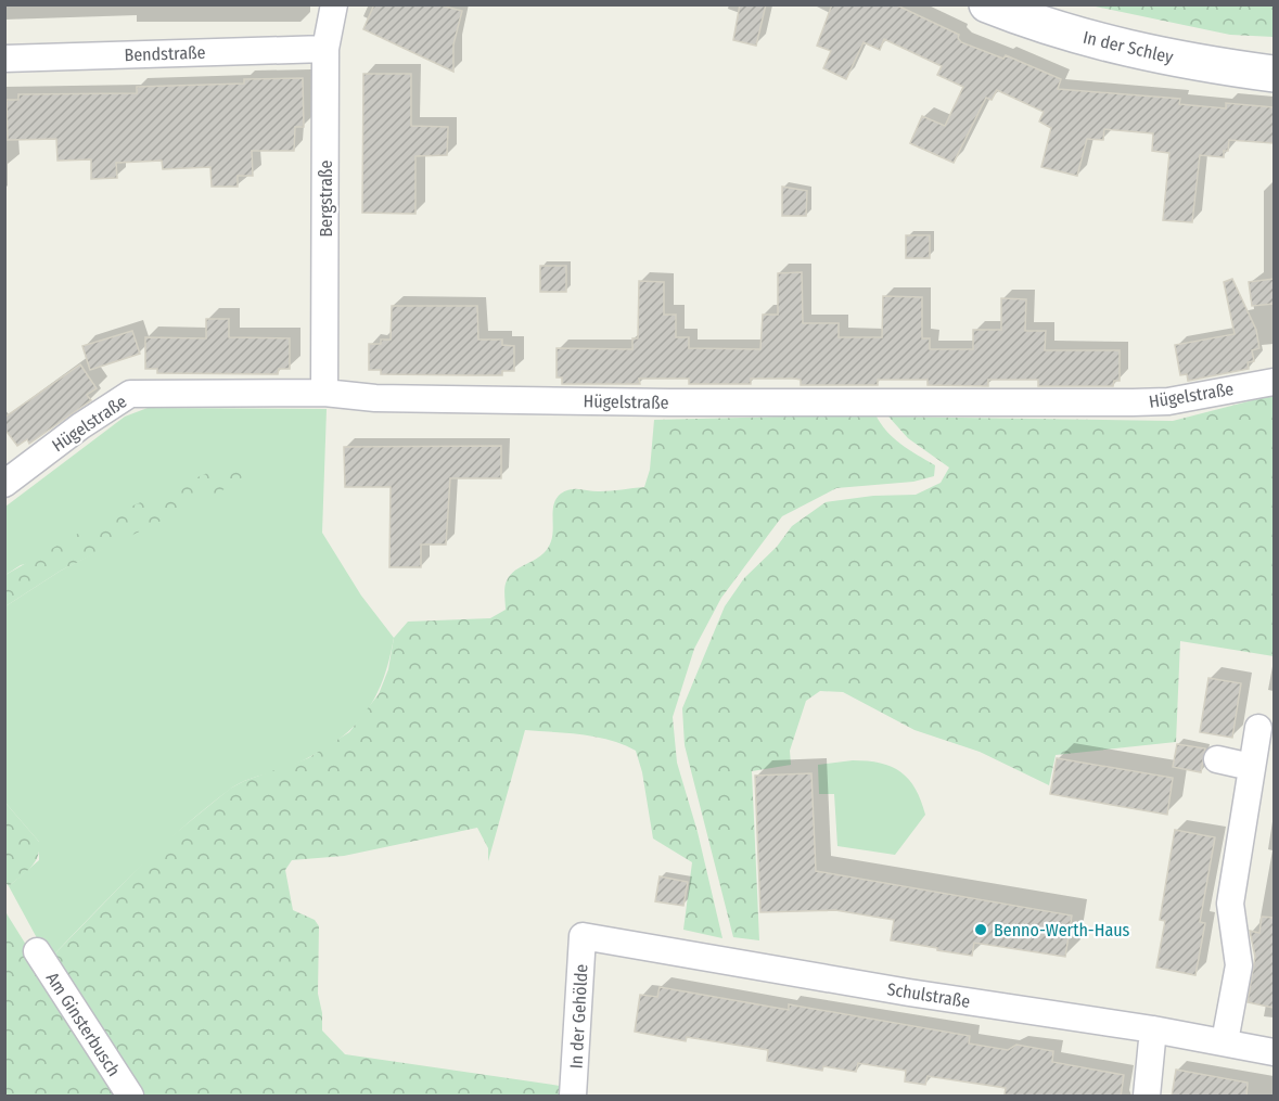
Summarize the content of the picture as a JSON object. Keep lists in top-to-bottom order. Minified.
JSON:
{"streets":{"street":["In der Schley","Bendstraße","Bergstraße","Hügelstraße","Schulstraße","In der Gehölde","Am Ginsterbusch"]},"crossings":[["Bendstraße","Bergstraße"],["Bergstraße","Hügelstraße"],["Schulstraße","In der Gehölde"]],"places":["Benno-Werth-Haus"]}
